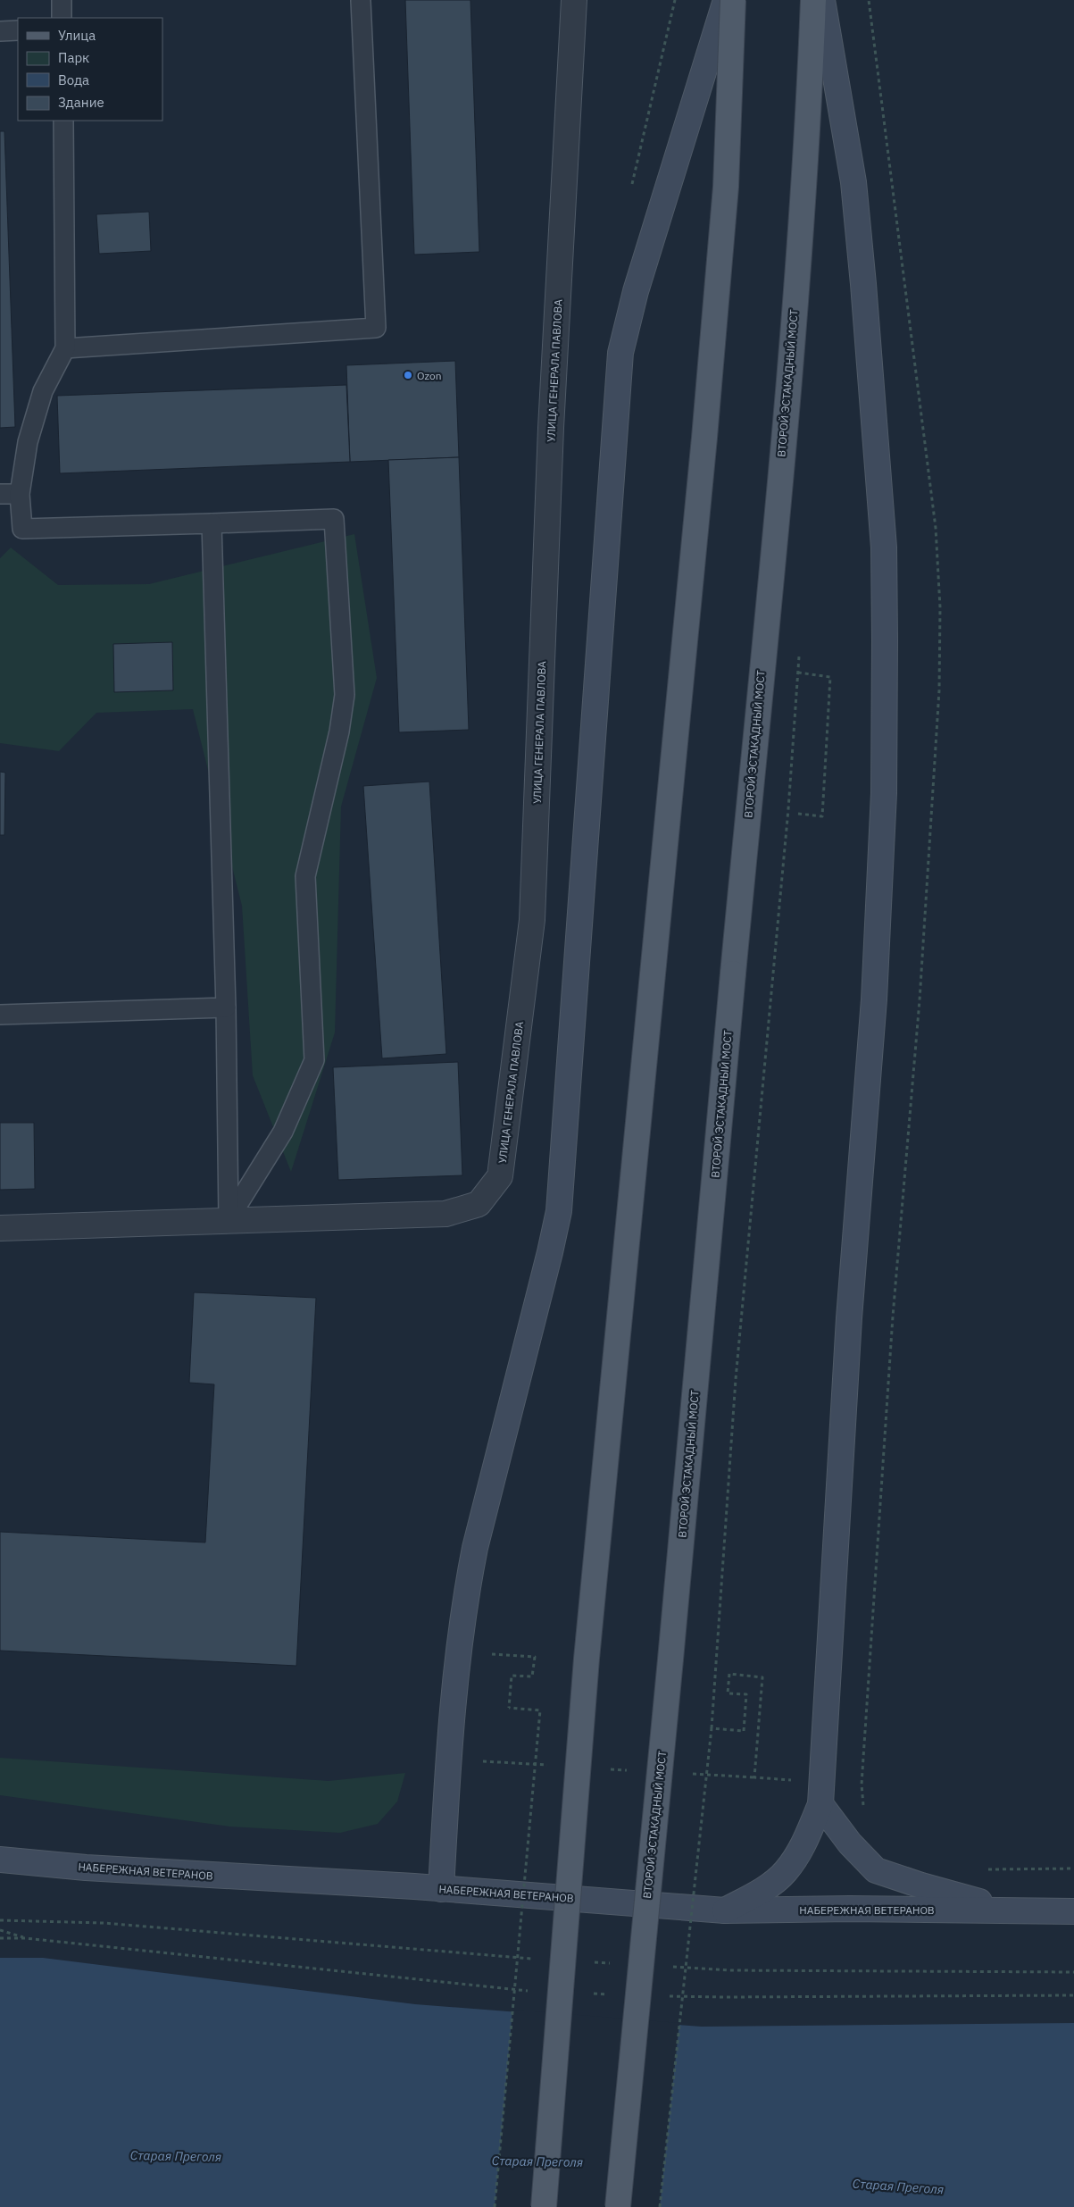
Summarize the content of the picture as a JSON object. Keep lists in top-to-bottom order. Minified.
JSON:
{"streets":{"main road":["ВТОРОЙ ЭСТАКАДНЫЙ МОСТ","НАБЕРЕЖНАЯ ВЕТЕРАНОВ"],"street":["УЛИЦА ГЕНЕРАЛА ПАВЛОВА"]},"water":["Старая Преголя"],"places":["Ozon"],"legend":["Улица","Парк","Вода","Здание"]}
